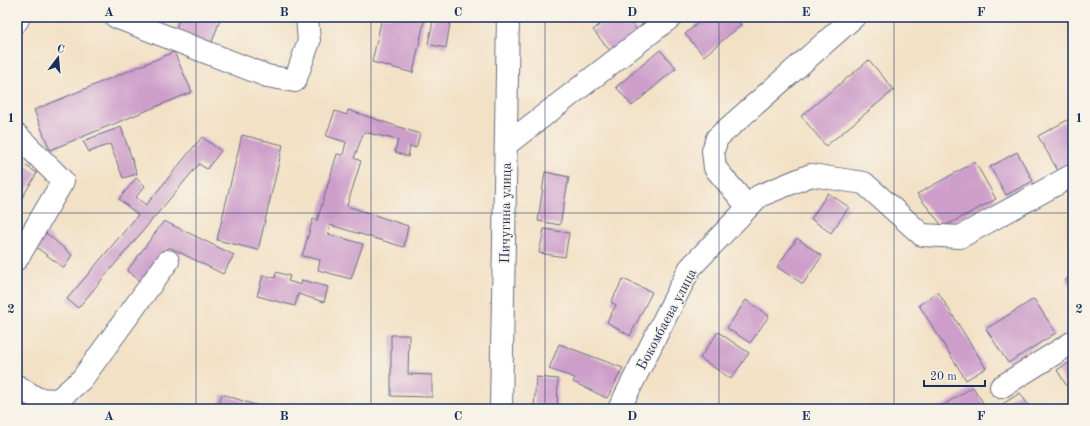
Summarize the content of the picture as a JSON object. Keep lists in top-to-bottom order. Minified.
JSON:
{"streets":{"street":["Пичугина улица","Бокомбаева улица"]},"scale_bar":"20 m","north":"top","grid":{"columns":["A","B","C","D","E","F"],"rows":["1","2"]}}
